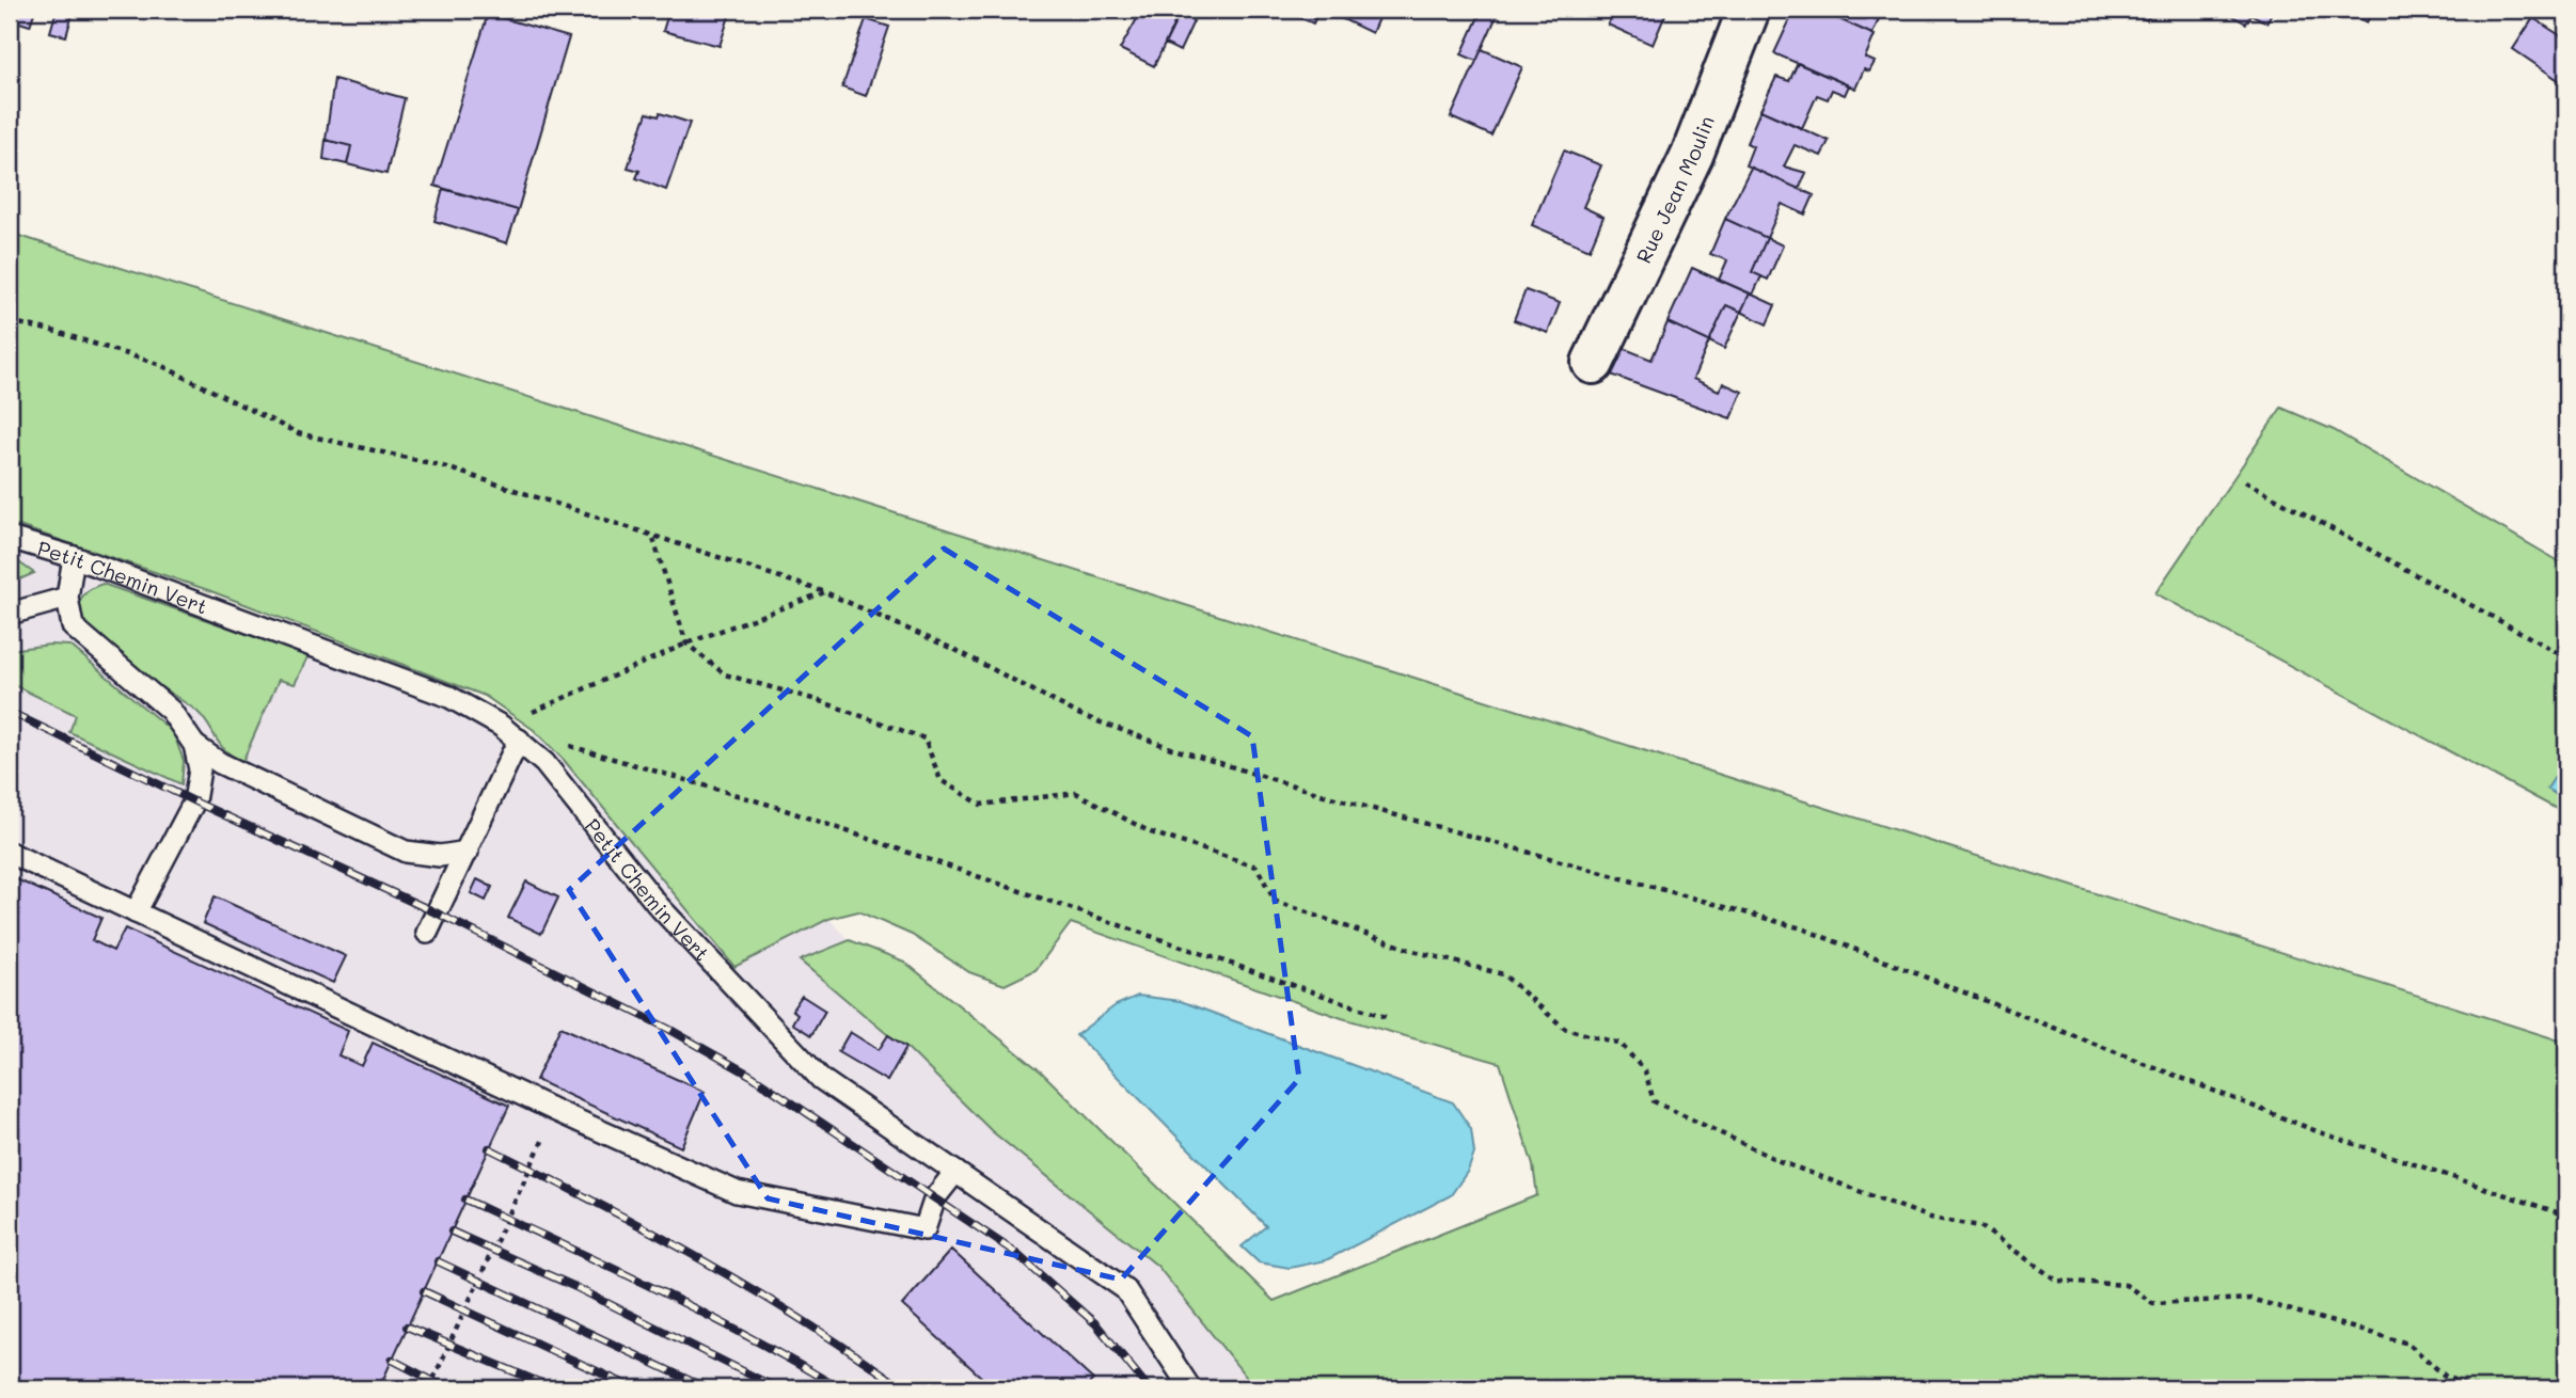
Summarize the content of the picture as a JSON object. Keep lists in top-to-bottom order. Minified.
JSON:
{"streets":{"street":["Rue Jean Moulin"],"lane":["Petit Chemin Vert"]}}
